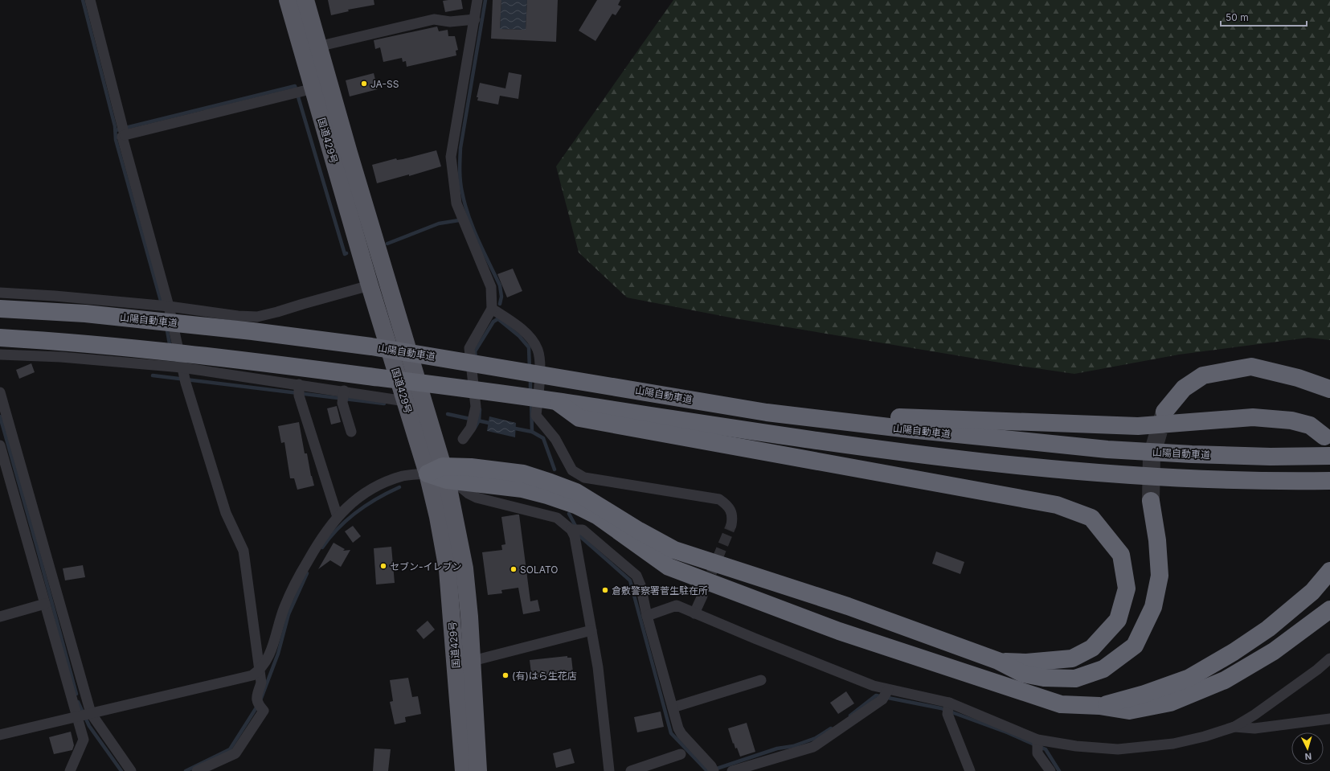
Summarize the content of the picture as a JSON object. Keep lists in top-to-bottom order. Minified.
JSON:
{"streets":{"highway":["国道429号","山陽自動車道"]},"places":["JA-SS","セブン-イレブン","SOLATO","倉敷警察署菅生駐在所","(有)はら生花店"],"scale_bar":"50 m","north":"bottom"}
